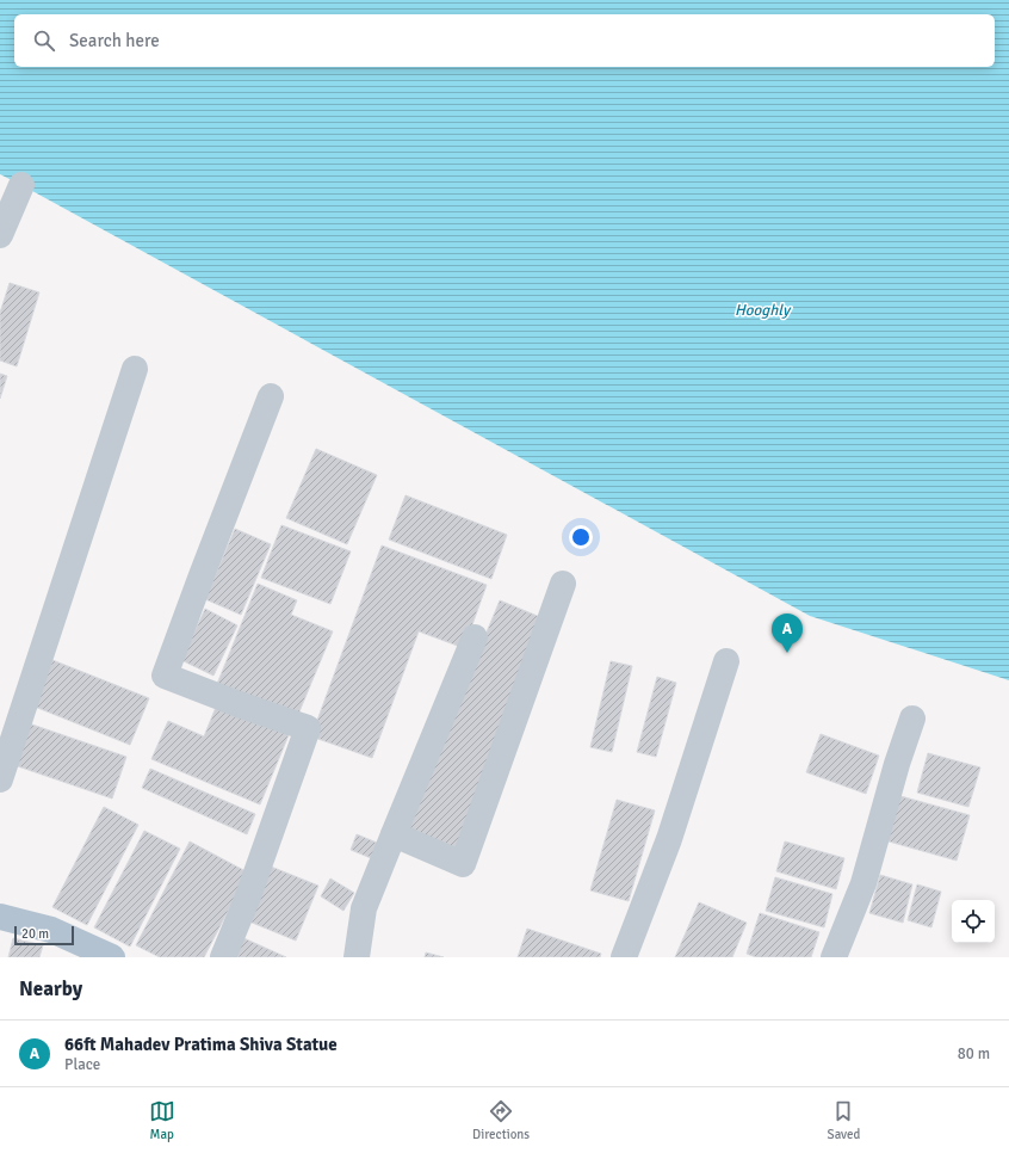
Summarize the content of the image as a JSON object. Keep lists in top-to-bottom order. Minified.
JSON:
{"water":["Hooghly"],"scale_bar":"20 m","page":{"search":"Search here","pins":"A","scale":"20 m","heading":"Nearby","list":[{"mark":"A","name":"66ft Mahadev Pratima Shiva Statue","note":"Place","value":"80 m"}],"nav":["Map","Directions","Saved"]}}
